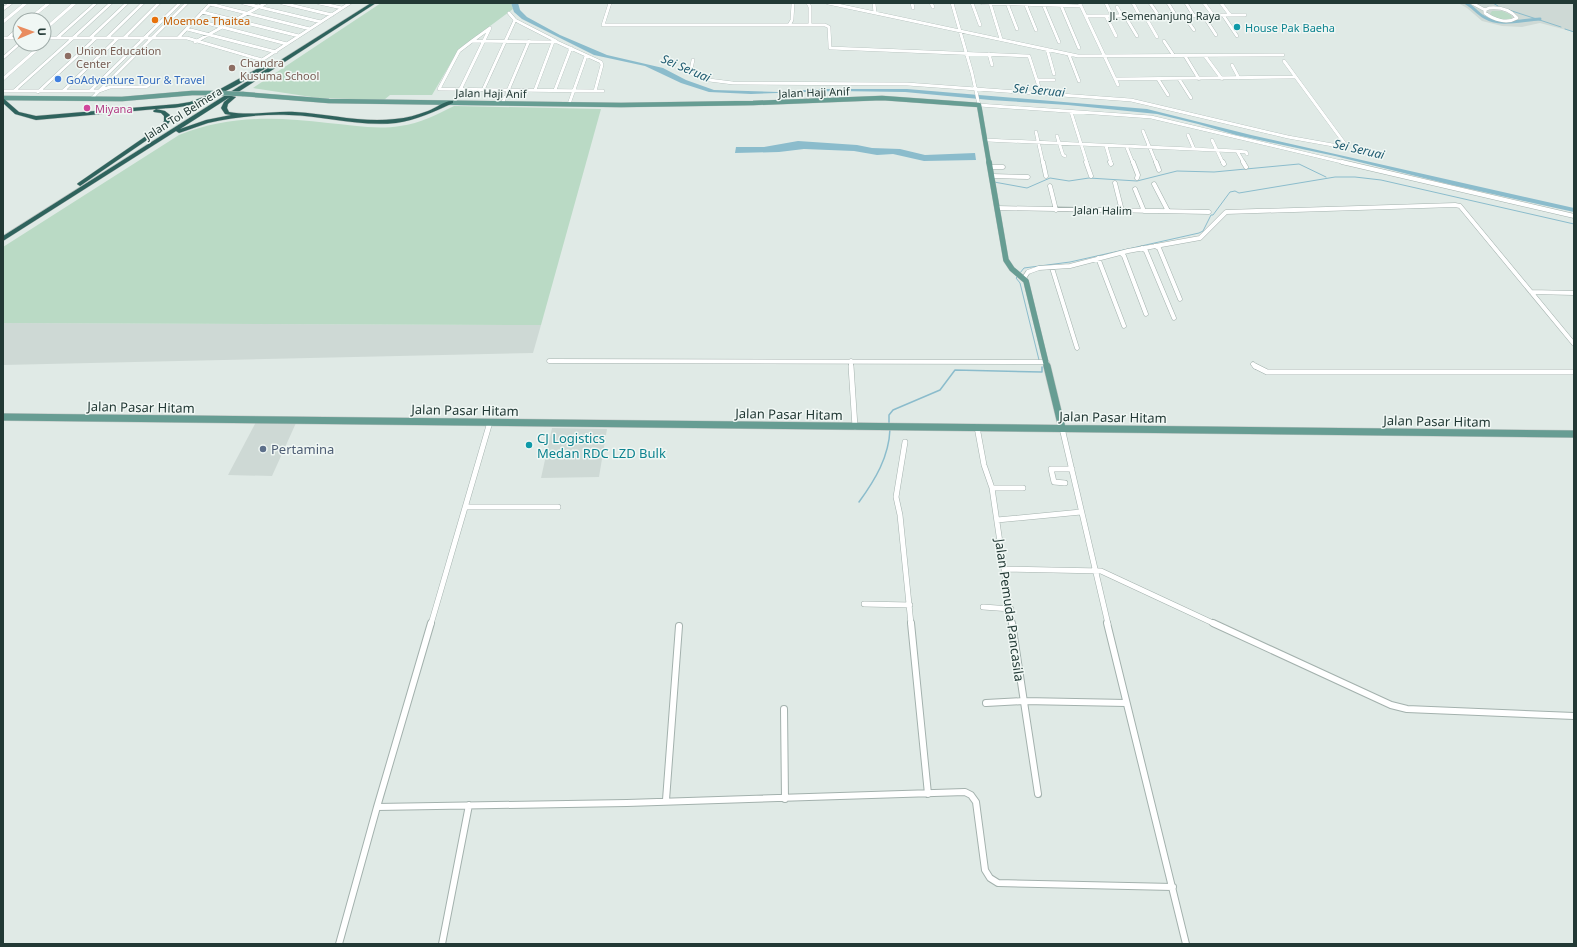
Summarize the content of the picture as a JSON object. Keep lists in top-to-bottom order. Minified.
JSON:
{"streets":{"highway":["Jalan Tol Belmera"],"main road":["Jalan Haji Anif","Jalan Pasar Hitam"],"street":["Jl. Semenanjung Raya","Jalan Halim","Jalan Pemuda Pancasila"]},"crossings":[["Jalan Pasar Hitam","Jalan Pemuda Pancasila"]],"water":["Sei Seruai"],"places":["Moemoe Thaitea","House Pak Baeha","Union Education Center","Chandra Kusuma School","GoAdventure Tour & Travel","Miyana","CJ Logistics Medan RDC LZD Bulk","Pertamina"],"north":"right"}
